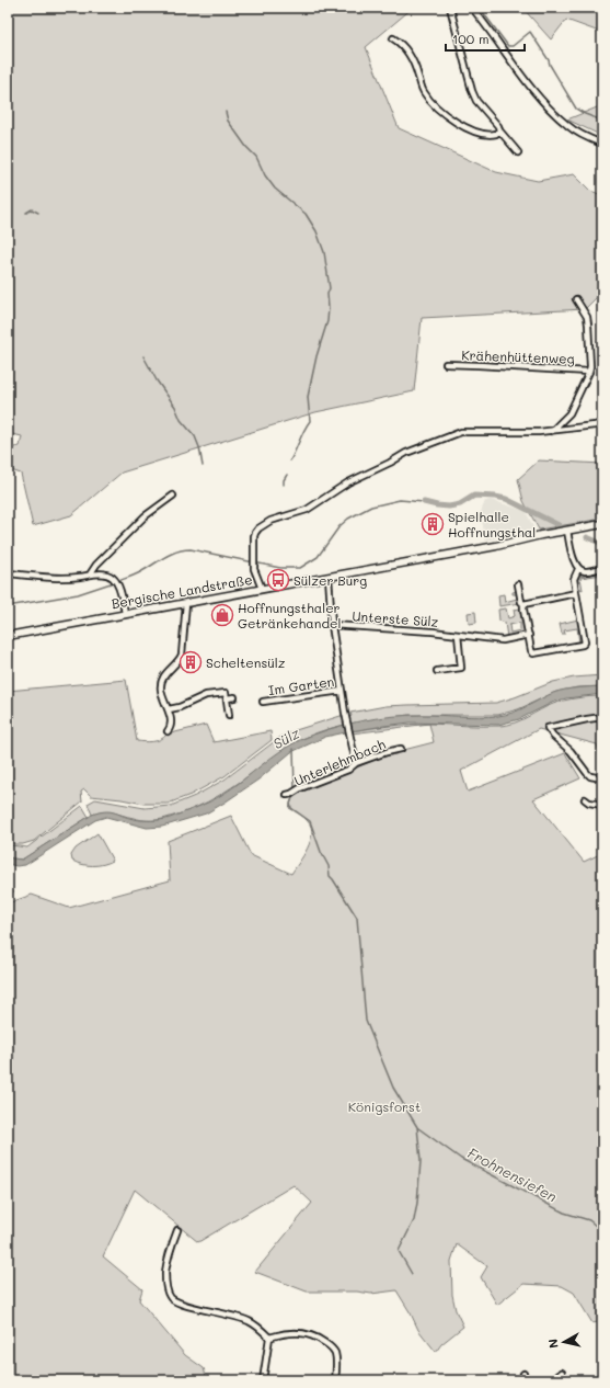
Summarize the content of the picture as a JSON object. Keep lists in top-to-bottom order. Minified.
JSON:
{"streets":{"main road":["Bergische Landstraße"],"street":["Krähenhüttenweg","Unterste Sülz","Im Garten","Unterlehmbach"]},"water":["Sülz","Frohnensiefen"],"parks":["Königsforst"],"places":{"building":["Spielhalle Hoffnungsthal","Scheltensülz"],"bus stop":["Sülzer Burg"],"shop":["Hoffnungsthaler Getränkehandel"]},"scale_bar":"100 m","north":"left"}
